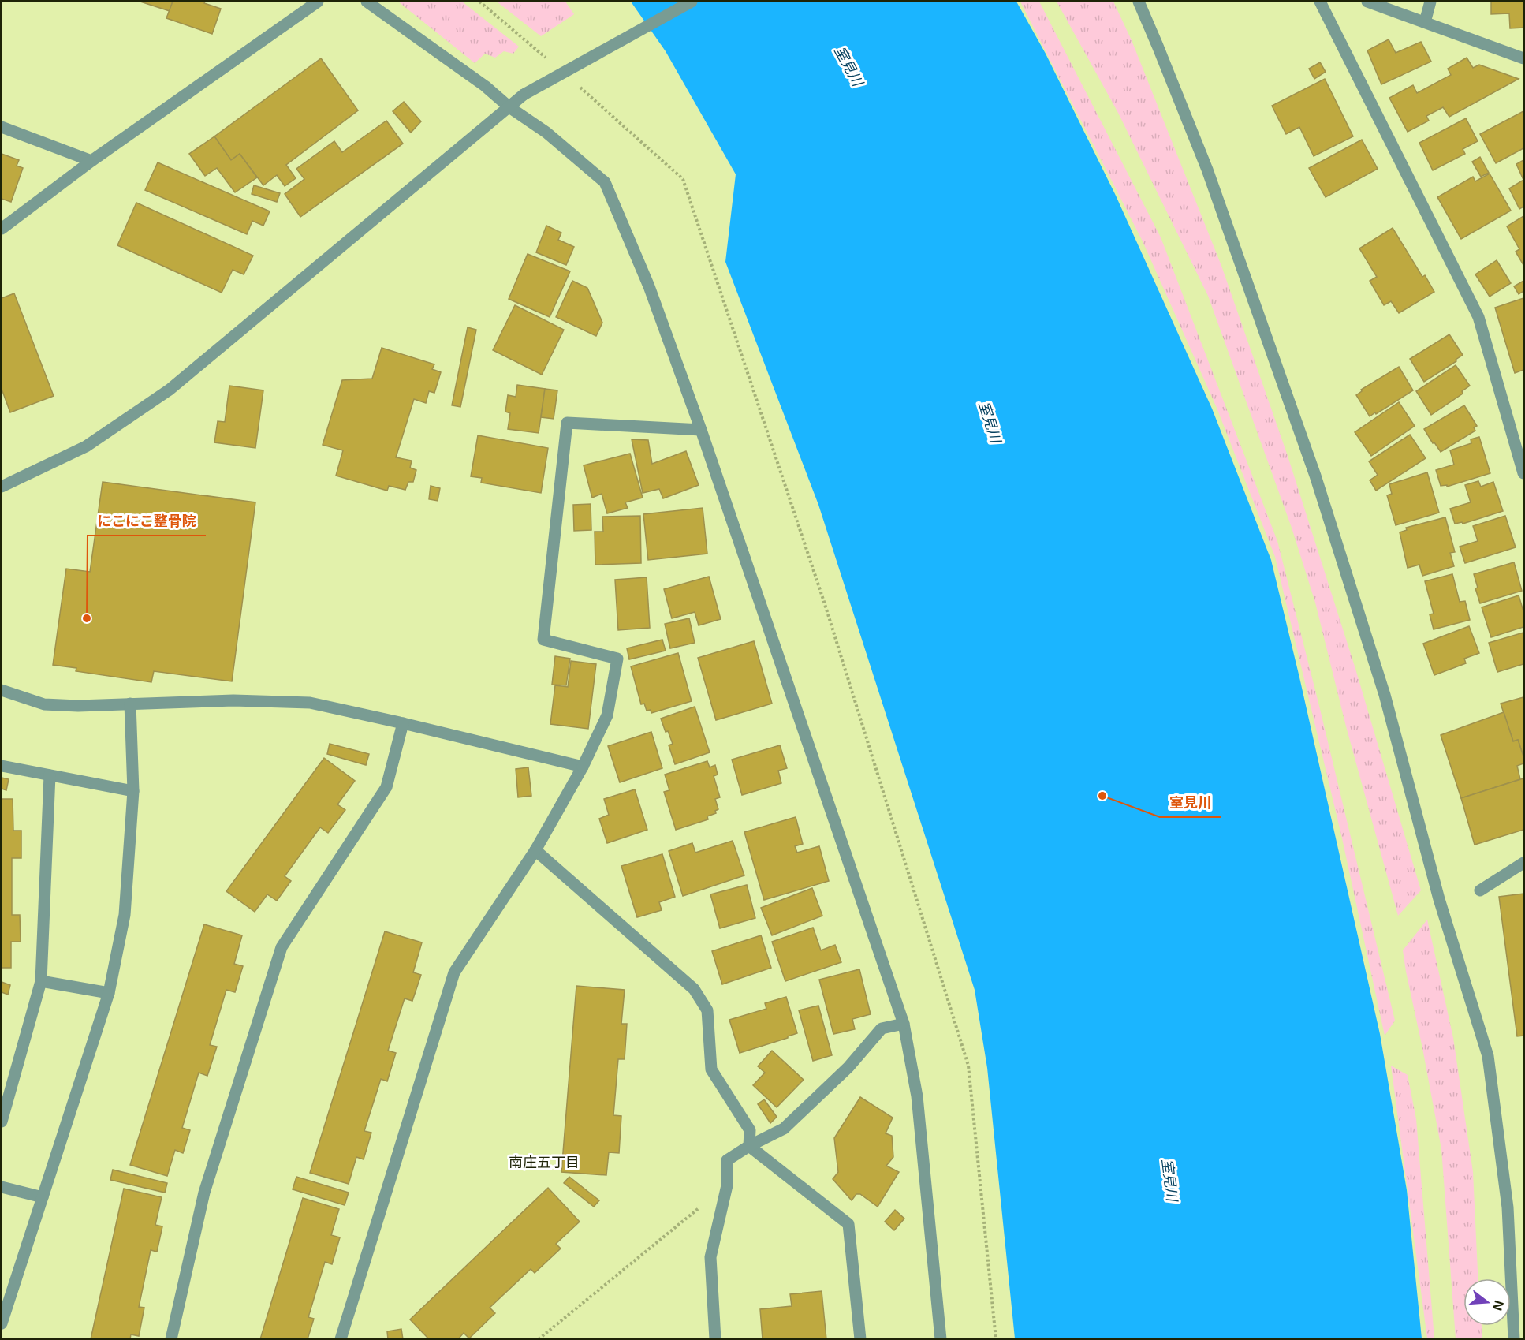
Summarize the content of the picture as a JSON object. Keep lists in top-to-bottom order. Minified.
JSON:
{"districts":["南庄五丁目"],"water":["室見川"],"places":["にこにこ整骨院","室見川"],"north":"right"}
